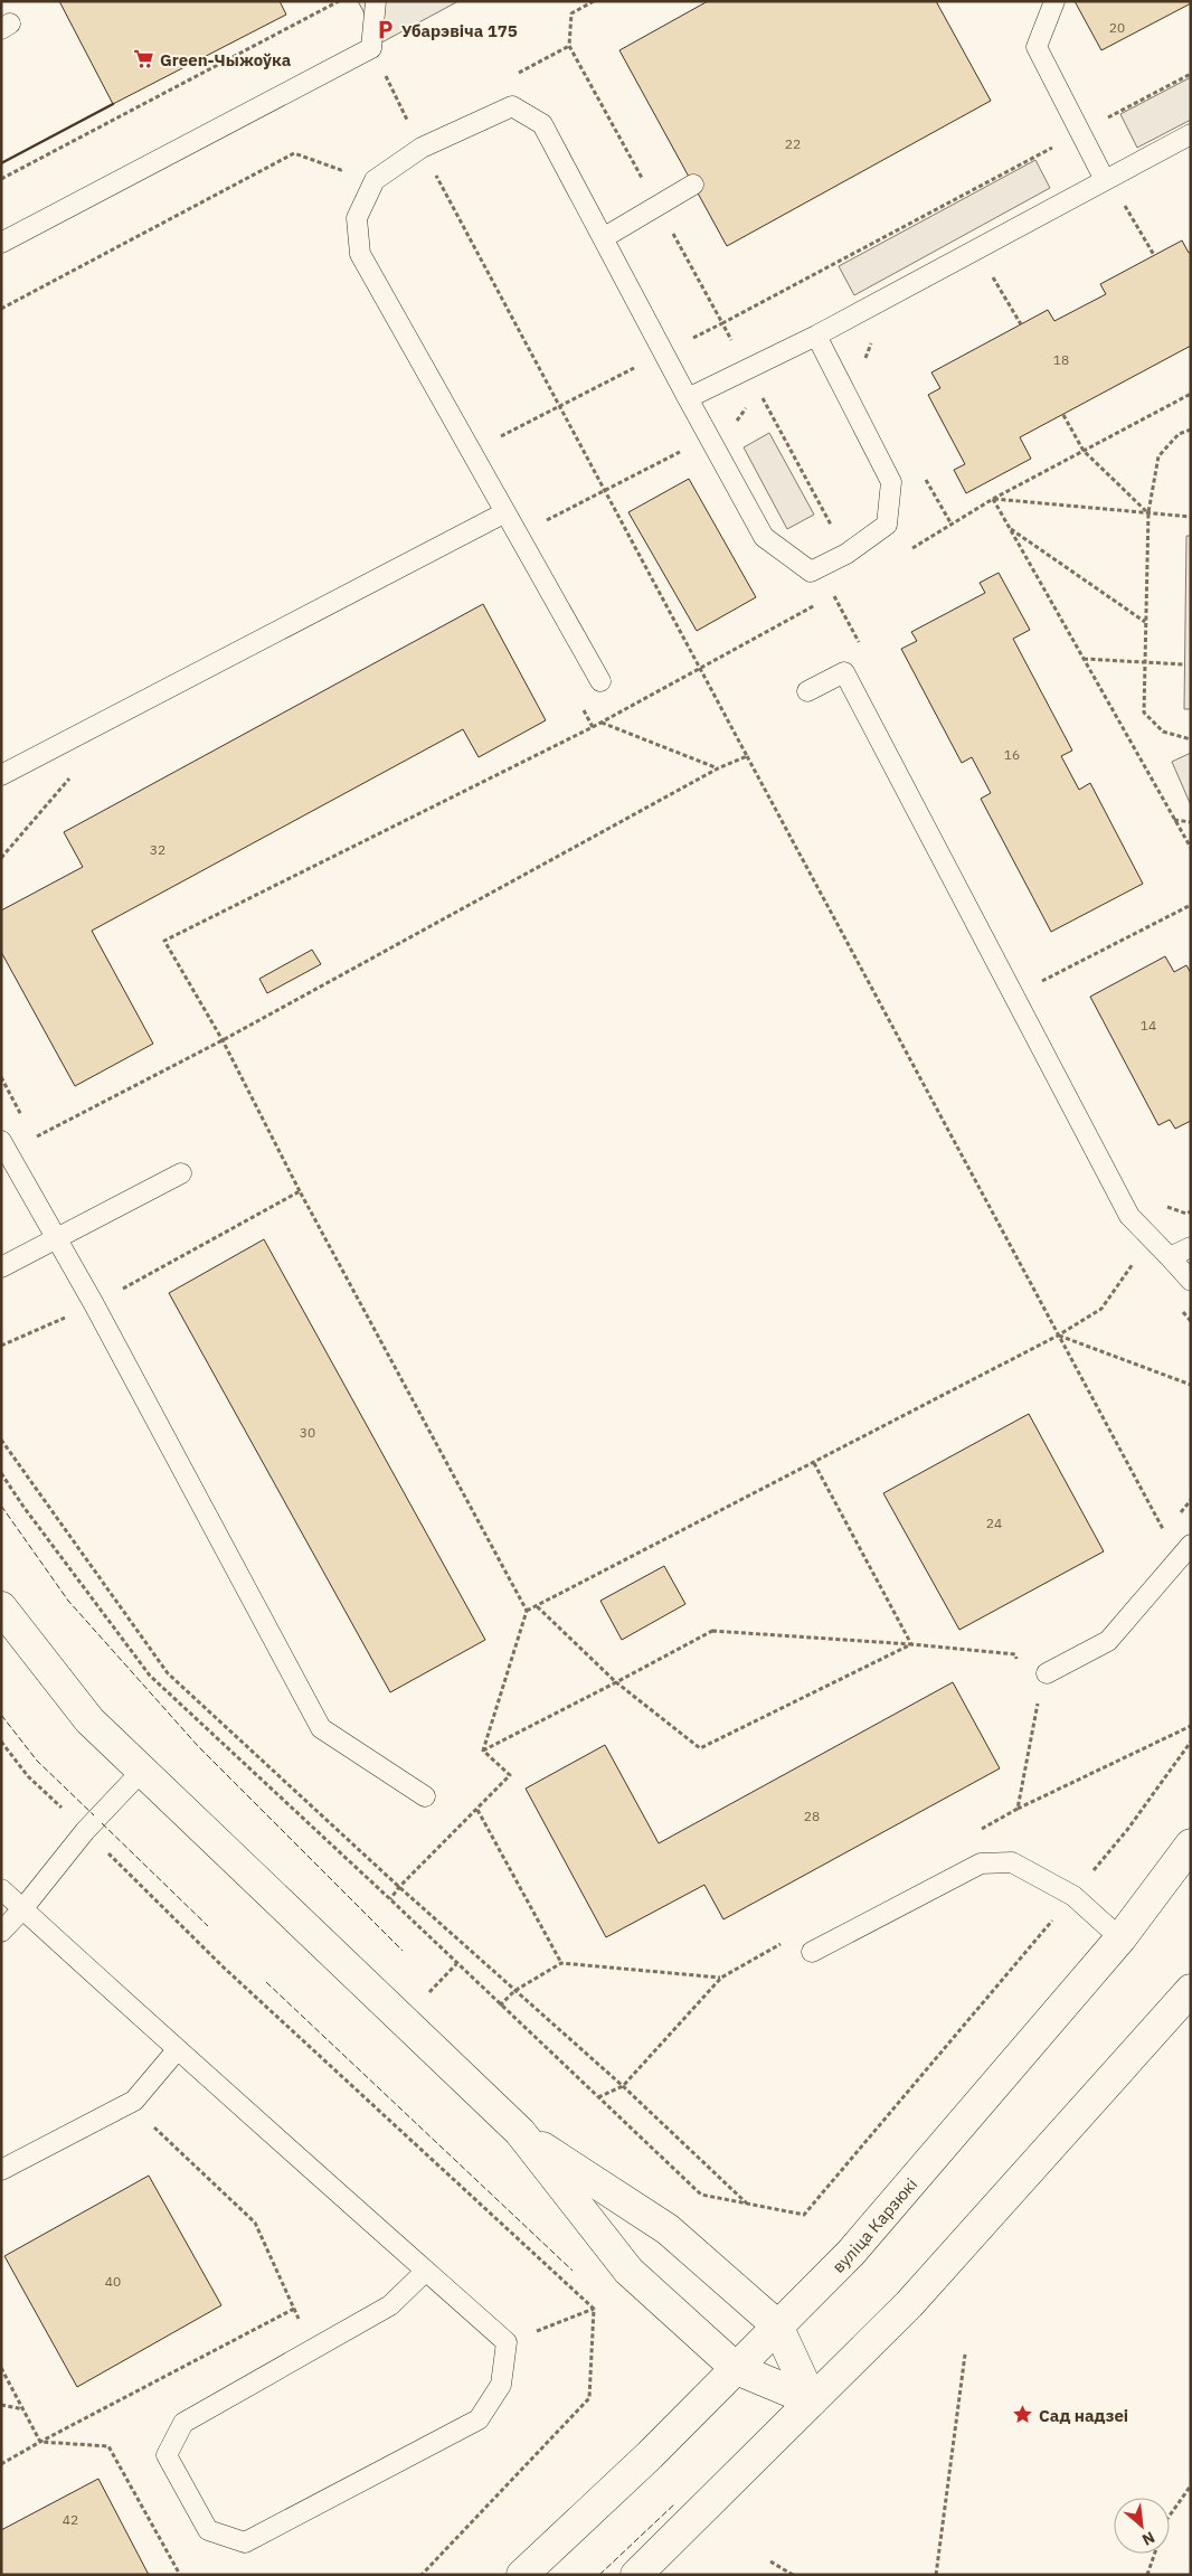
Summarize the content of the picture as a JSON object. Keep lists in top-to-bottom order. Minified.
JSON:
{"streets":{"street":["вуліца Карзюкі"]},"places":{"parking":["Убарэвіча 175"],"supermarket":["Green-Чыжоўка"],"place":["Сад надзеі"]},"house_numbers":["20","22","18","16","32","14","30","24","28","40","42"],"north":"bottom right"}
